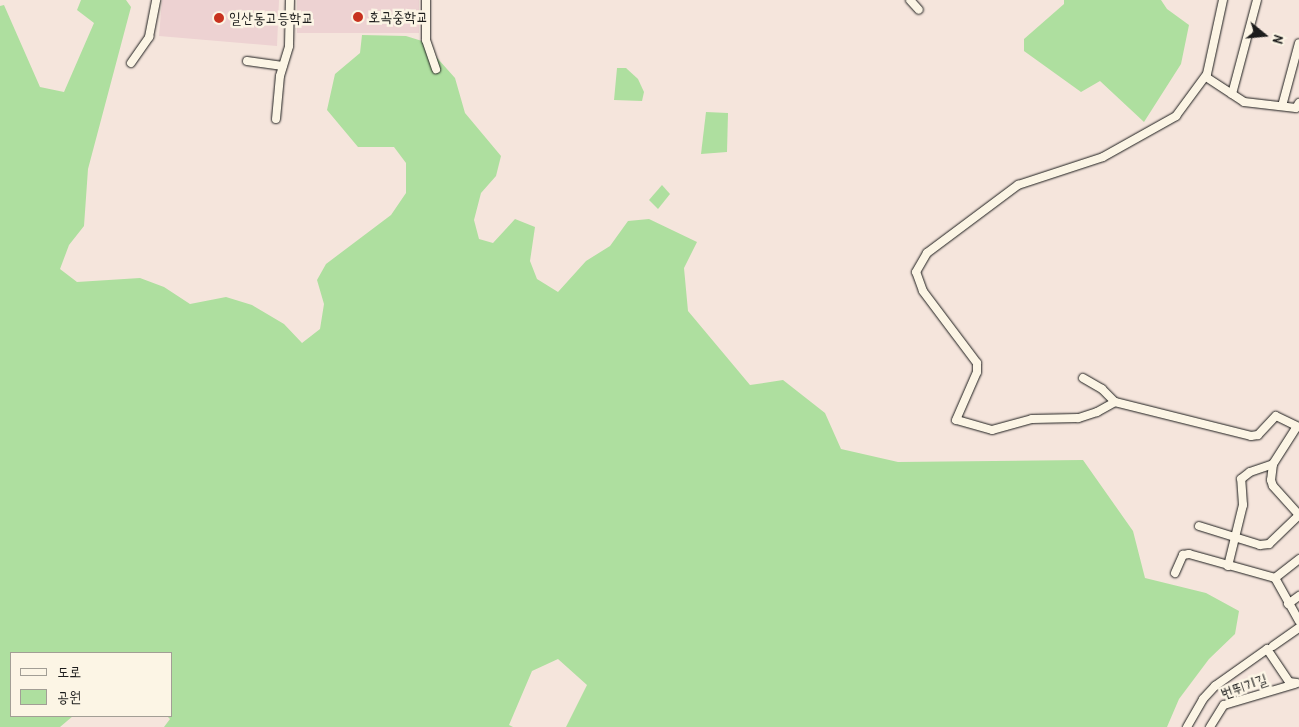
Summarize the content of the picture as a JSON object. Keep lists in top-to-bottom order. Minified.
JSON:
{"streets":{"street":["번뛰기길"]},"places":["호곡중학교","일산동고등학교"],"legend":["도로","공원"],"north":"right"}
